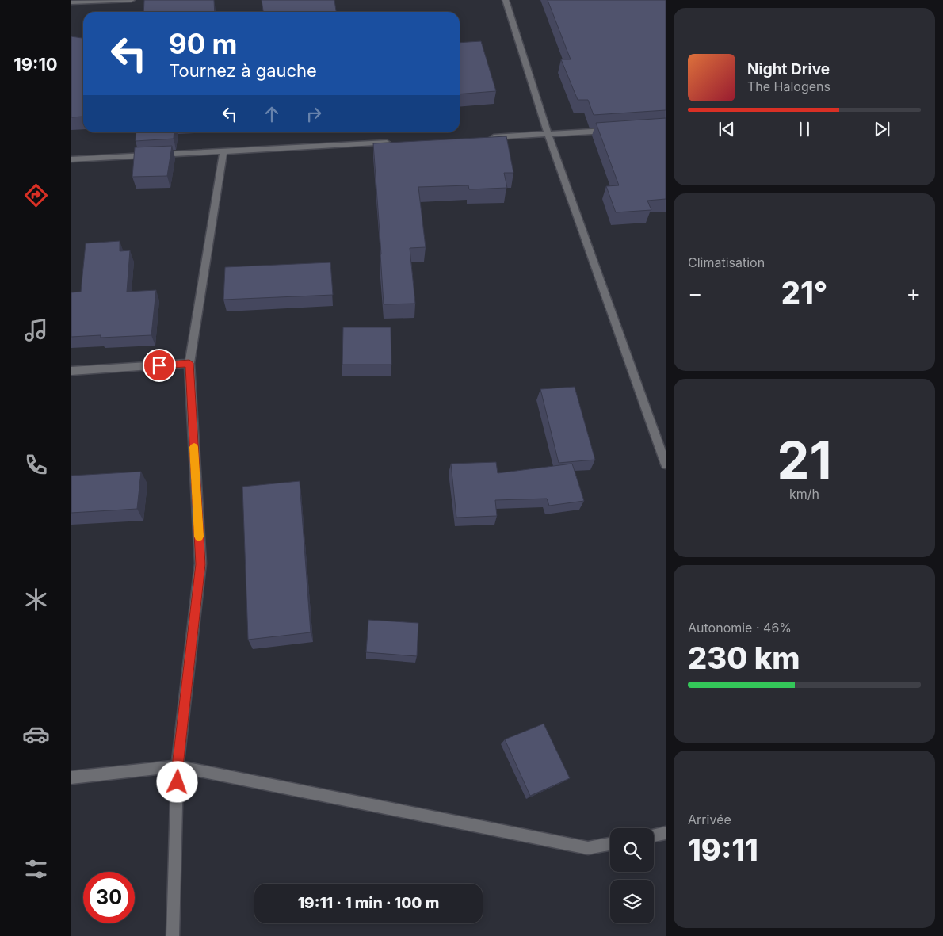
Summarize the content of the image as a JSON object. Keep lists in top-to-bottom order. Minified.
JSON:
{"page":{"tabs":"19:10","turn":["90 m","Tournez à gauche"],"song":["Night Drive","The Halogens"],"tile":["Climatisation",["21","km/h"],["Autonomie · 46%","230 km"],["Arrivée","19:11"]],"heat":["−","21°","+"],"limit":"30","trip":"19:11 · 1 min · 100 m"}}
